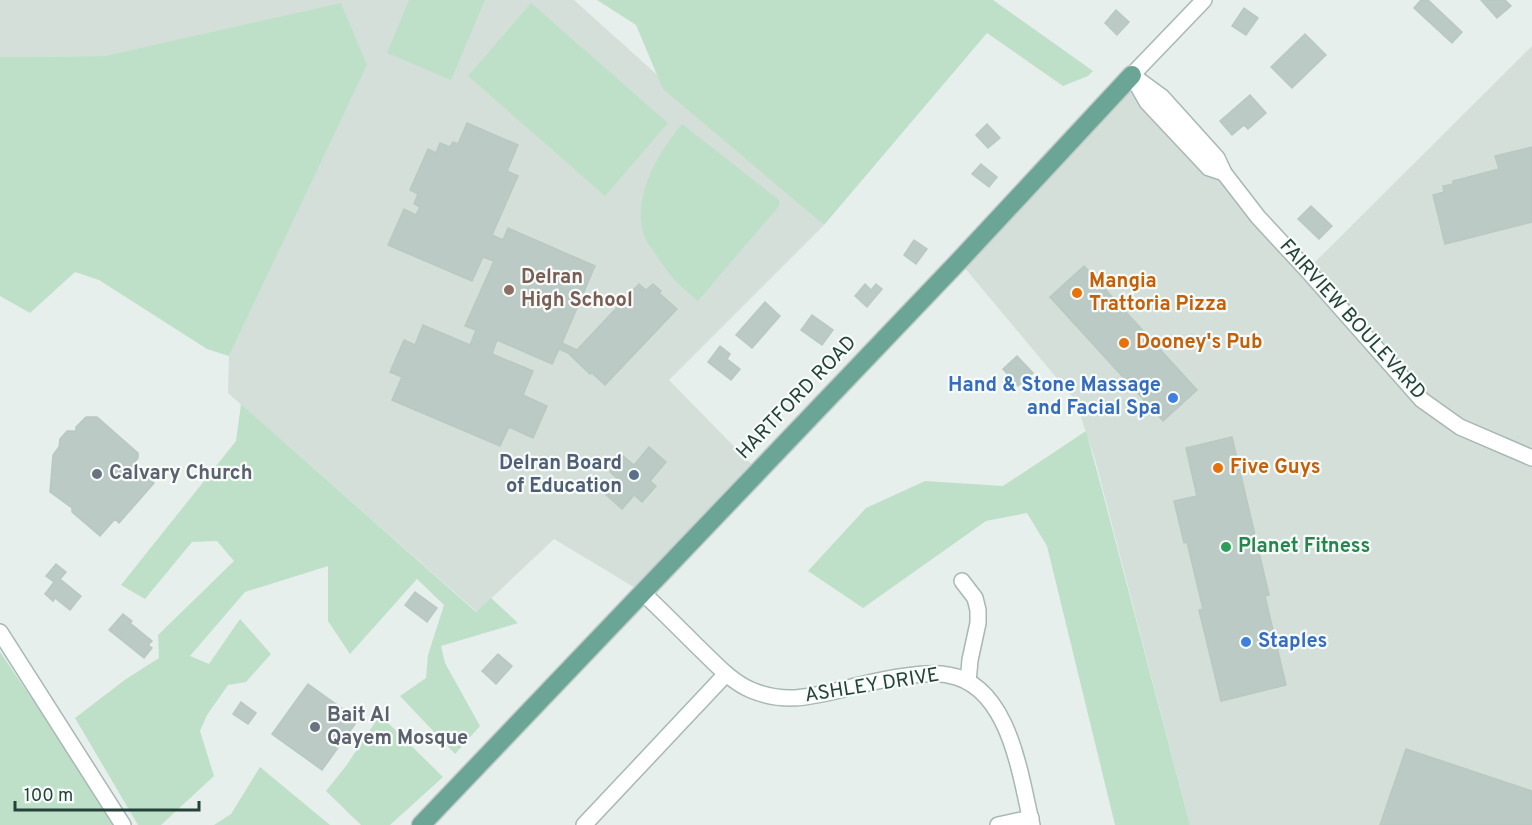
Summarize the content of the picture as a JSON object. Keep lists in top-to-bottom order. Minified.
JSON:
{"streets":{"main road":["HARTFORD ROAD"],"street":["FAIRVIEW BOULEVARD","ASHLEY DRIVE"]},"crossings":[["FAIRVIEW BOULEVARD","HARTFORD ROAD"],["HARTFORD ROAD","ASHLEY DRIVE"]],"places":["Delran High School","Mangia Trattoria Pizza","Dooney's Pub","Hand & Stone Massage and Facial Spa","Five Guys","Calvary Church","Delran Board of Education","Planet Fitness","Staples","Bait Al Qayem Mosque"],"scale_bar":"100 m"}
